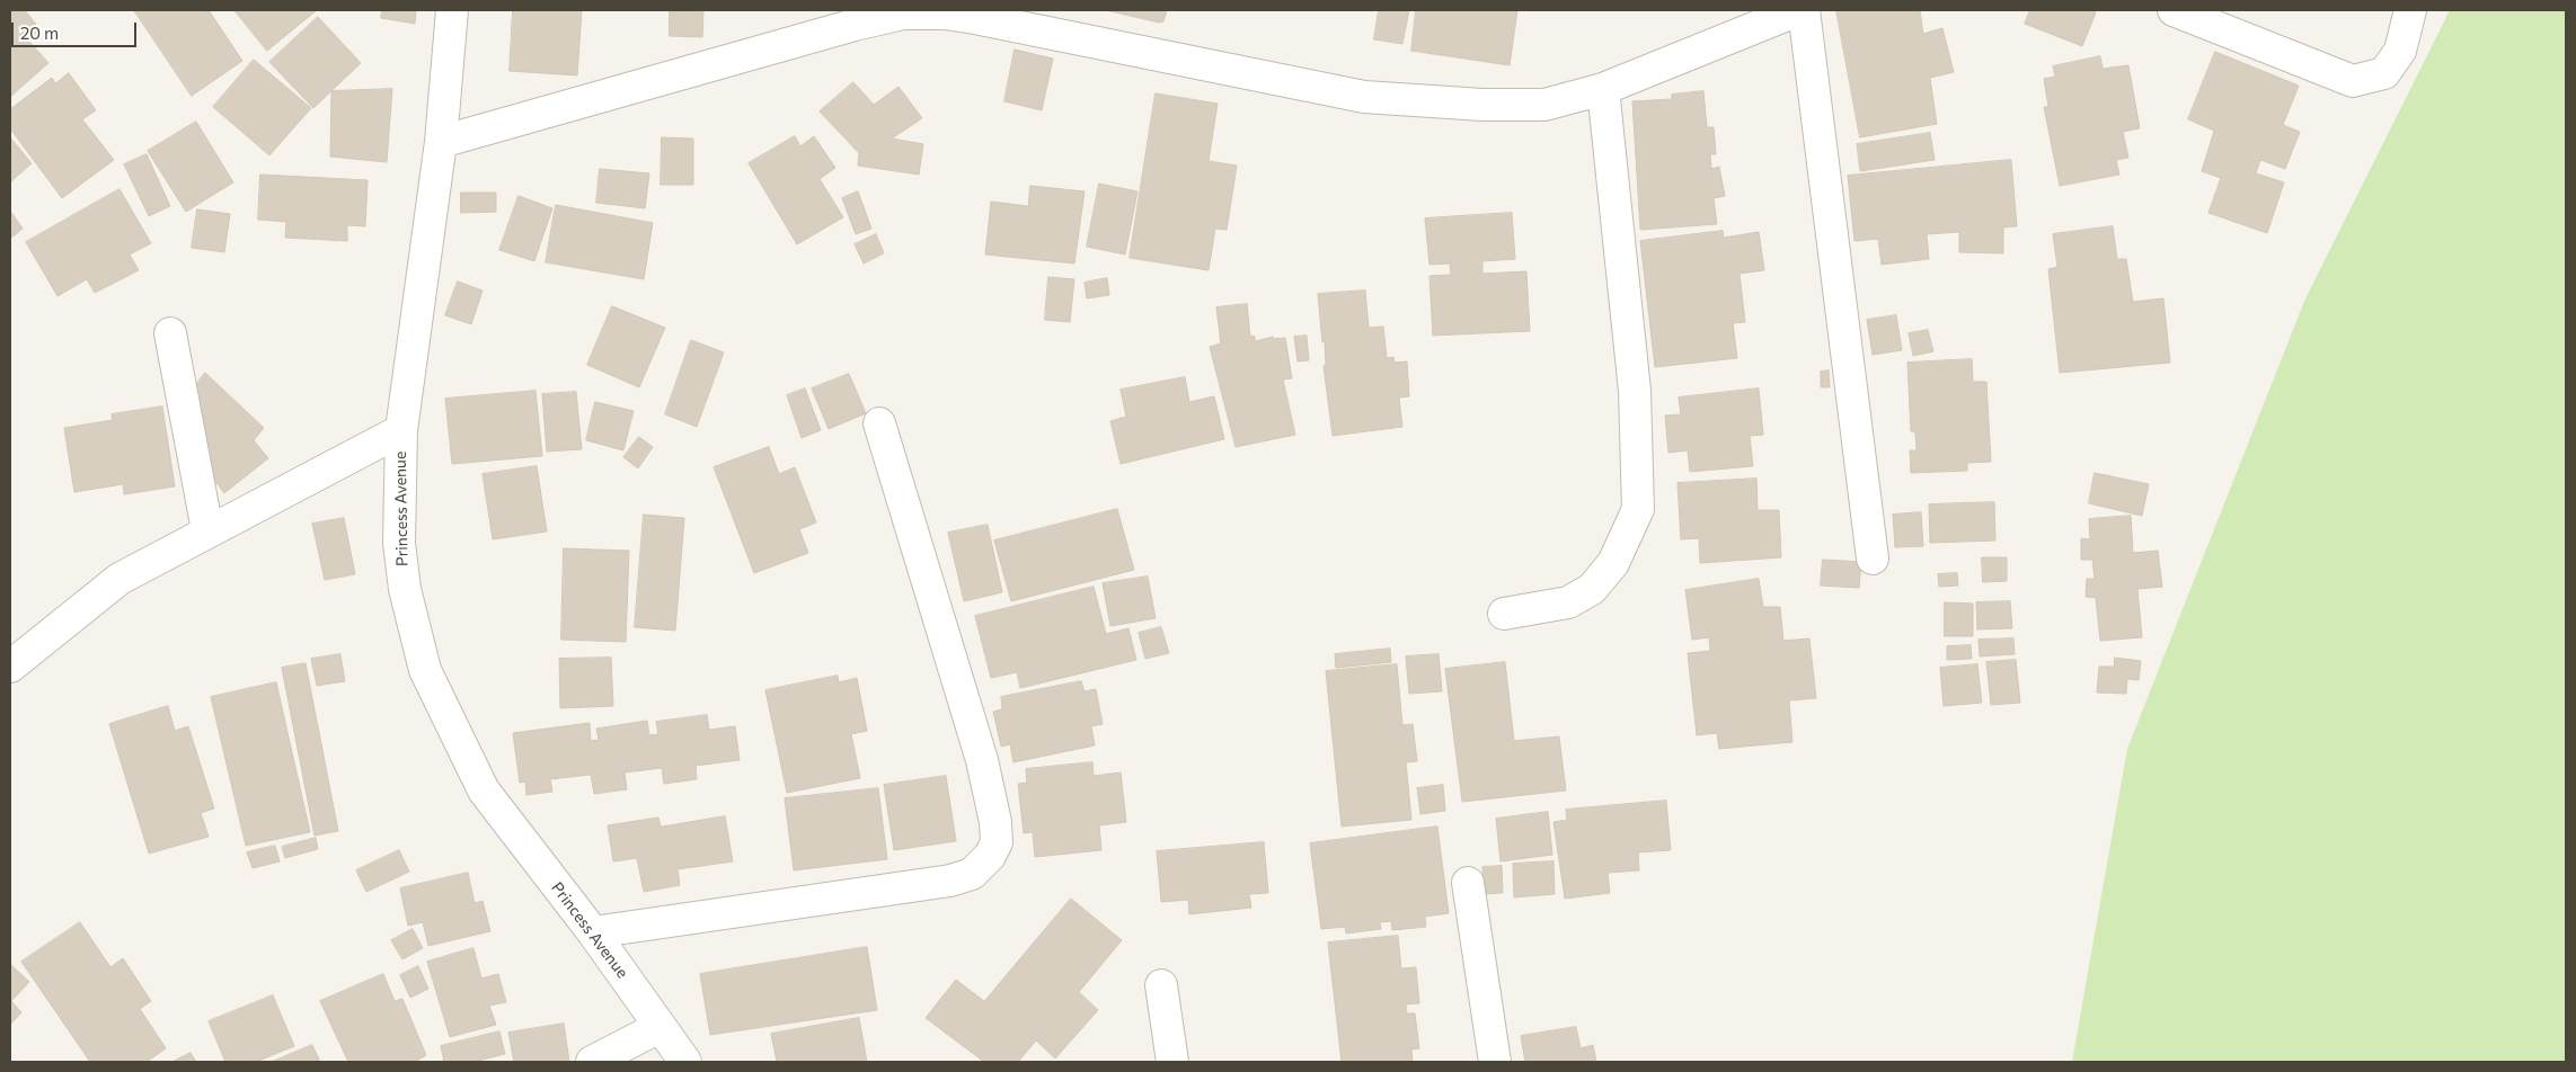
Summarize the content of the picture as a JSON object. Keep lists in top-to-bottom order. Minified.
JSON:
{"streets":{"street":["Princess Avenue"]},"scale_bar":"20 m"}
